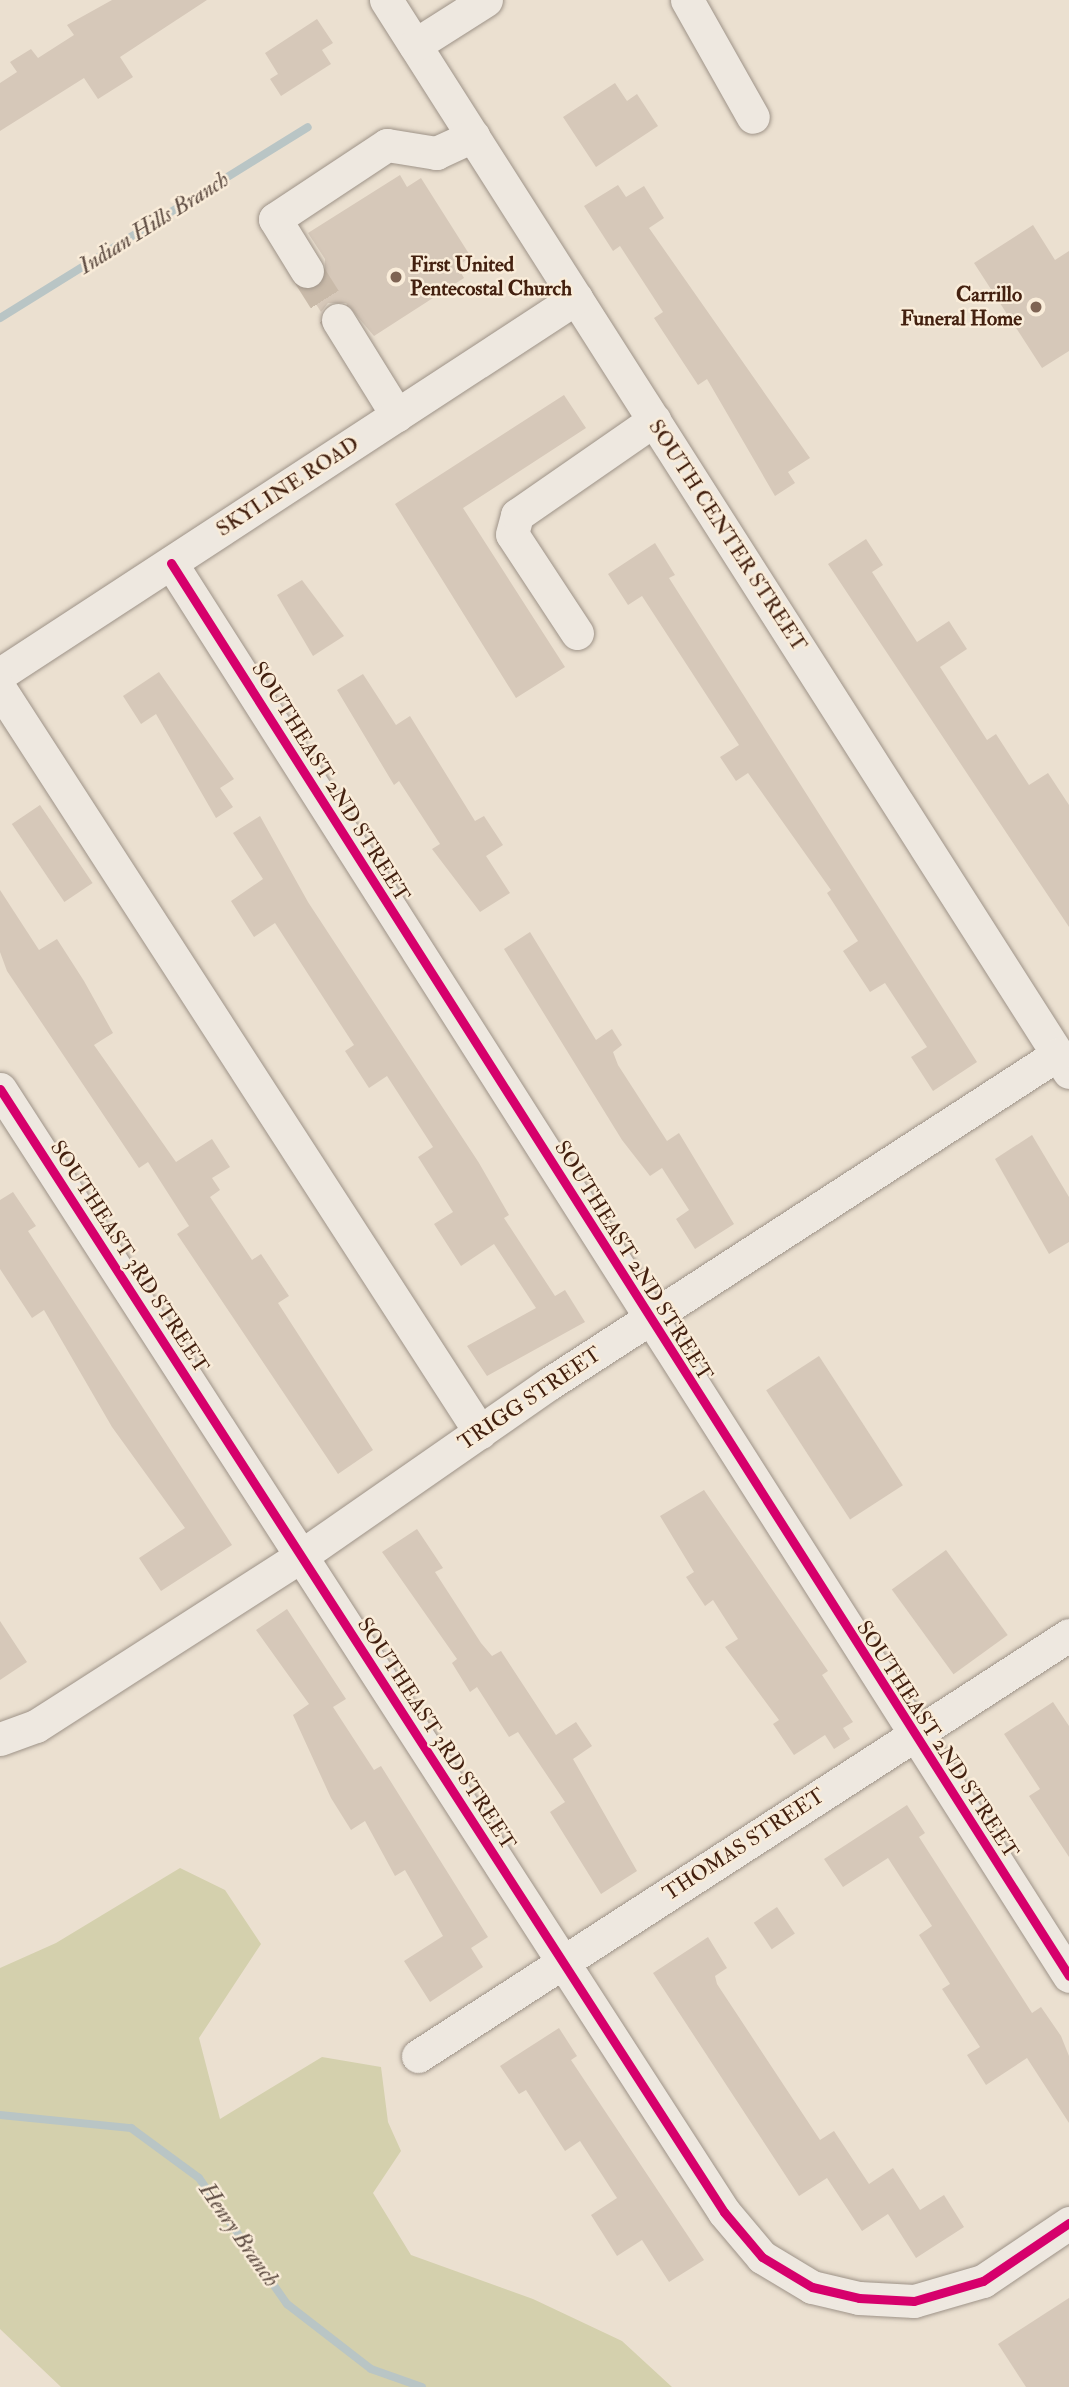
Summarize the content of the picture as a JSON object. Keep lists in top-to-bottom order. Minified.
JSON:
{"streets":{"street":["SKYLINE ROAD","SOUTH CENTER STREET","SOUTHEAST 2ND STREET","SOUTHEAST 3RD STREET","TRIGG STREET","THOMAS STREET"]},"crossings":[["SKYLINE ROAD","SOUTH CENTER STREET"],["SKYLINE ROAD","SOUTHEAST 2ND STREET"],["SOUTH CENTER STREET","TRIGG STREET"],["SOUTHEAST 2ND STREET","TRIGG STREET"],["SOUTHEAST 2ND STREET","THOMAS STREET"],["SOUTHEAST 3RD STREET","TRIGG STREET"],["SOUTHEAST 3RD STREET","THOMAS STREET"]],"water":["Indian Hills Branch","Henry Branch"],"places":["First United Pentecostal Church","Carrillo Funeral Home"]}
